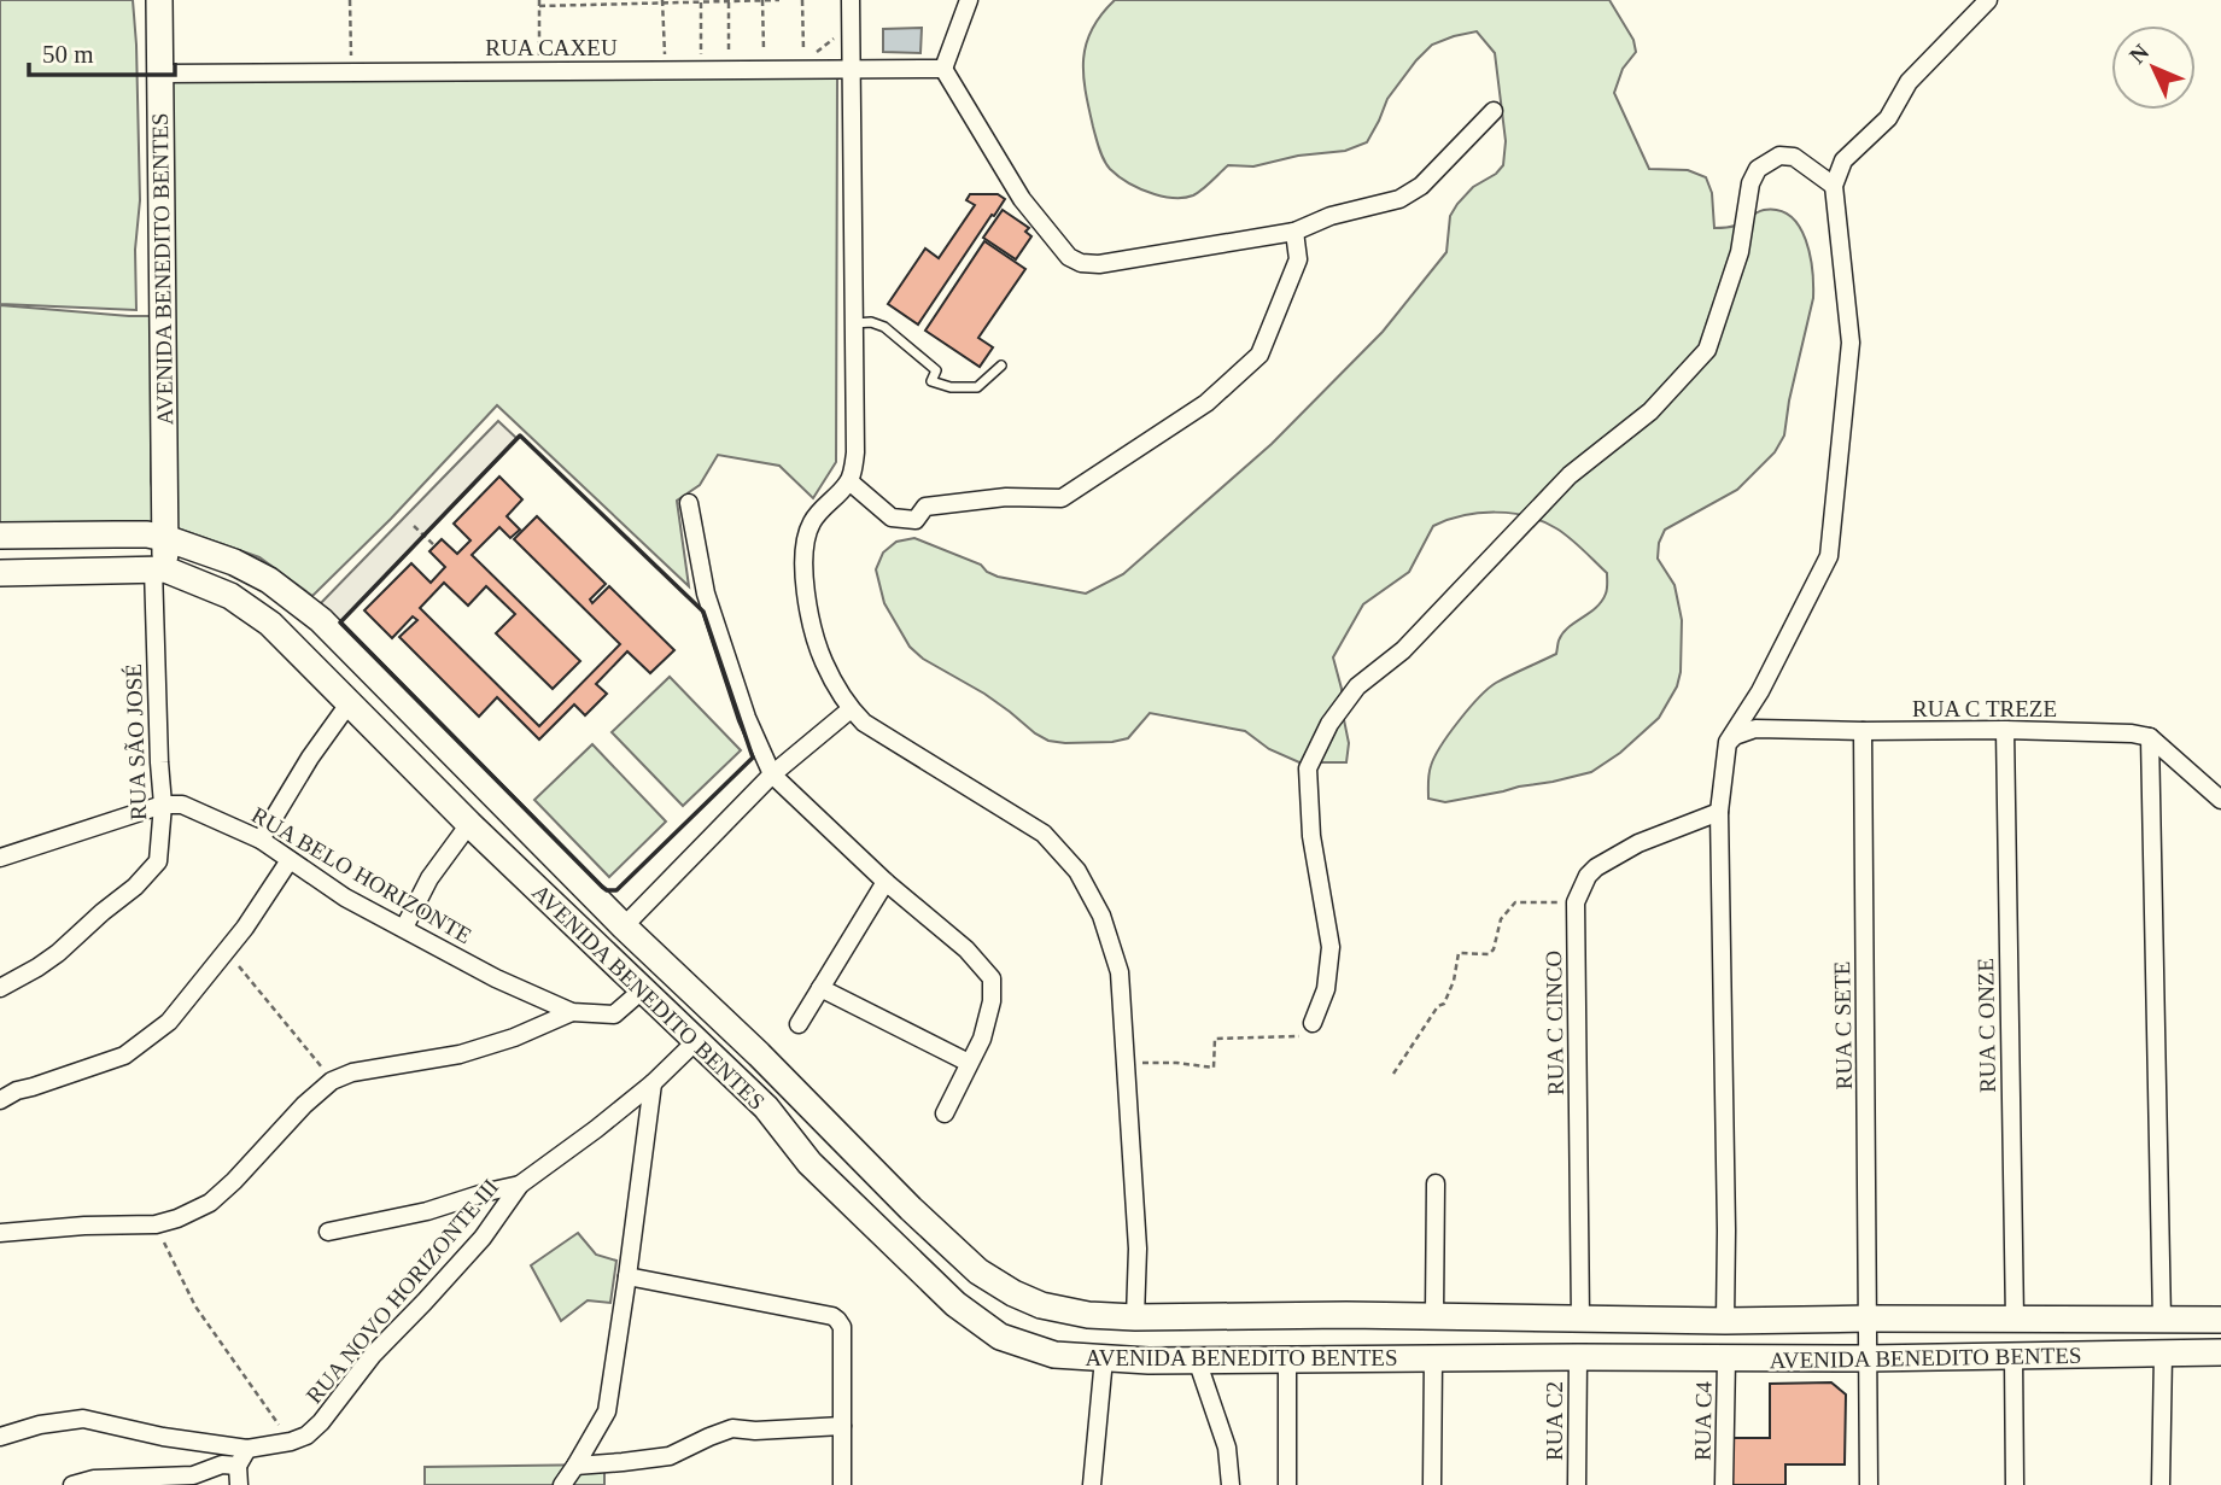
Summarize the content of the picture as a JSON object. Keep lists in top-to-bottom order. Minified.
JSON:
{"streets":{"street":["RUA CAXEU","AVENIDA BENEDITO BENTES","RUA C TREZE","RUA SÃO JOSÉ","RUA BELO HORIZONTE","RUA C CINCO","RUA C SETE","RUA C ONZE","RUA NOVO HORIZONTE III","RUA C2","RUA C4"]},"crossings":[["RUA CAXEU","AVENIDA BENEDITO BENTES"],["AVENIDA BENEDITO BENTES","RUA SÃO JOSÉ"],["AVENIDA BENEDITO BENTES","RUA BELO HORIZONTE"],["AVENIDA BENEDITO BENTES","RUA C CINCO"],["AVENIDA BENEDITO BENTES","RUA C SETE"],["AVENIDA BENEDITO BENTES","RUA C ONZE"],["AVENIDA BENEDITO BENTES","RUA NOVO HORIZONTE III"],["AVENIDA BENEDITO BENTES","RUA C2"],["AVENIDA BENEDITO BENTES","RUA C4"],["RUA C TREZE","RUA C SETE"],["RUA C TREZE","RUA C ONZE"],["RUA SÃO JOSÉ","RUA BELO HORIZONTE"]],"scale_bar":"50 m","north":"top left"}
